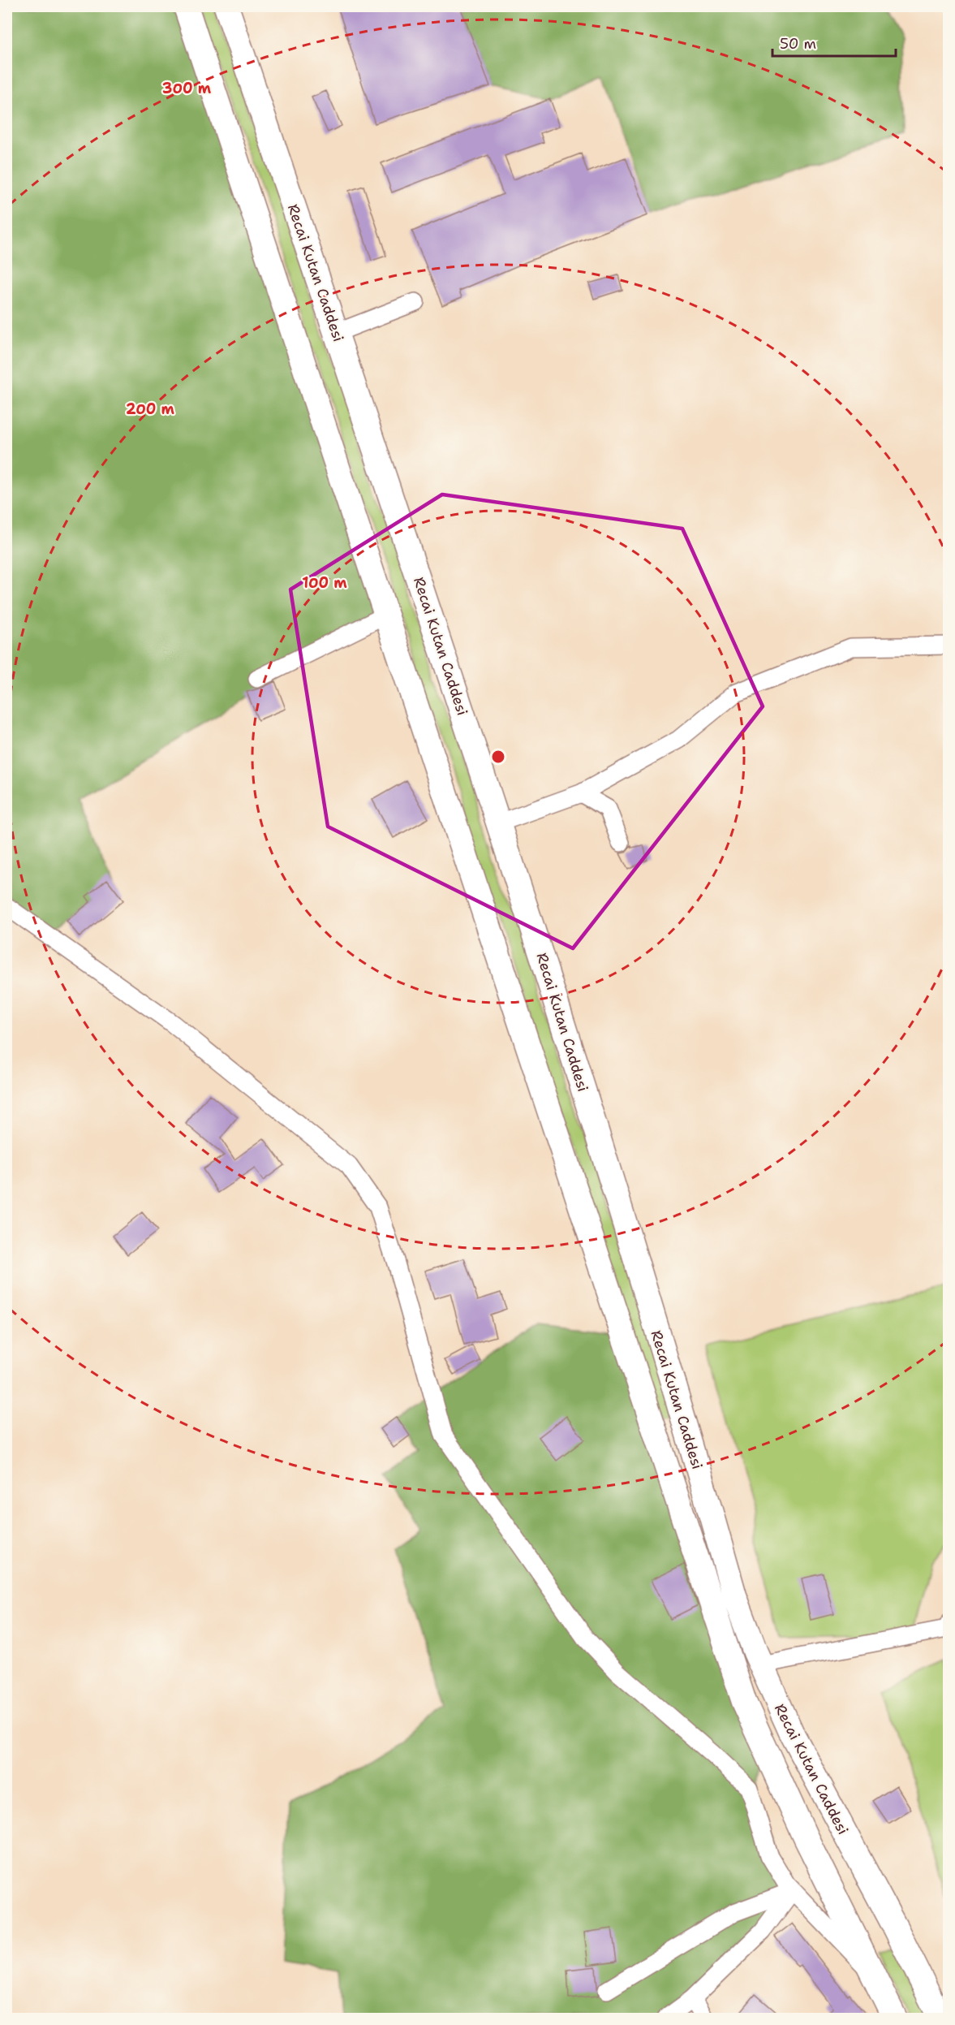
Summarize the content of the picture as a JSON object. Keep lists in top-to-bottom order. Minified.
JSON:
{"streets":{"main road":["Recai Kutan Caddesi"]},"scale_bar":"50 m","rings":["300 m","200 m","100 m"]}
